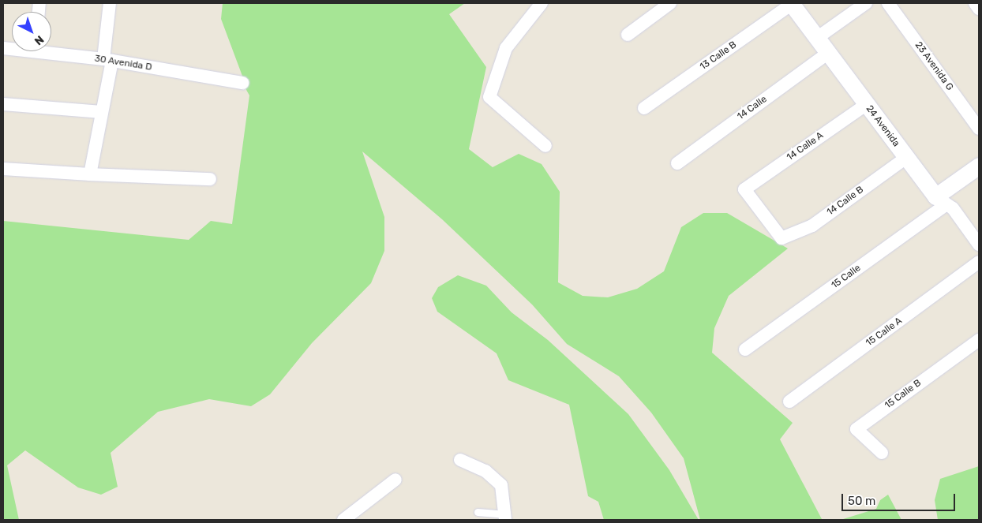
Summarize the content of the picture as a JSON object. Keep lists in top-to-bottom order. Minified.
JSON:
{"streets":{"street":["13 Calle B","30 Avenida D","23 Avenida G","14 Calle","24 Avenida","14 Calle A","14 Calle B","15 Calle","15 Calle A","15 Calle B"]},"crossings":[["13 Calle B","24 Avenida"],["14 Calle","24 Avenida"],["24 Avenida","14 Calle A"],["24 Avenida","14 Calle B"],["24 Avenida","15 Calle"],["14 Calle A","14 Calle B"]],"scale_bar":"50 m","north":"bottom right"}
